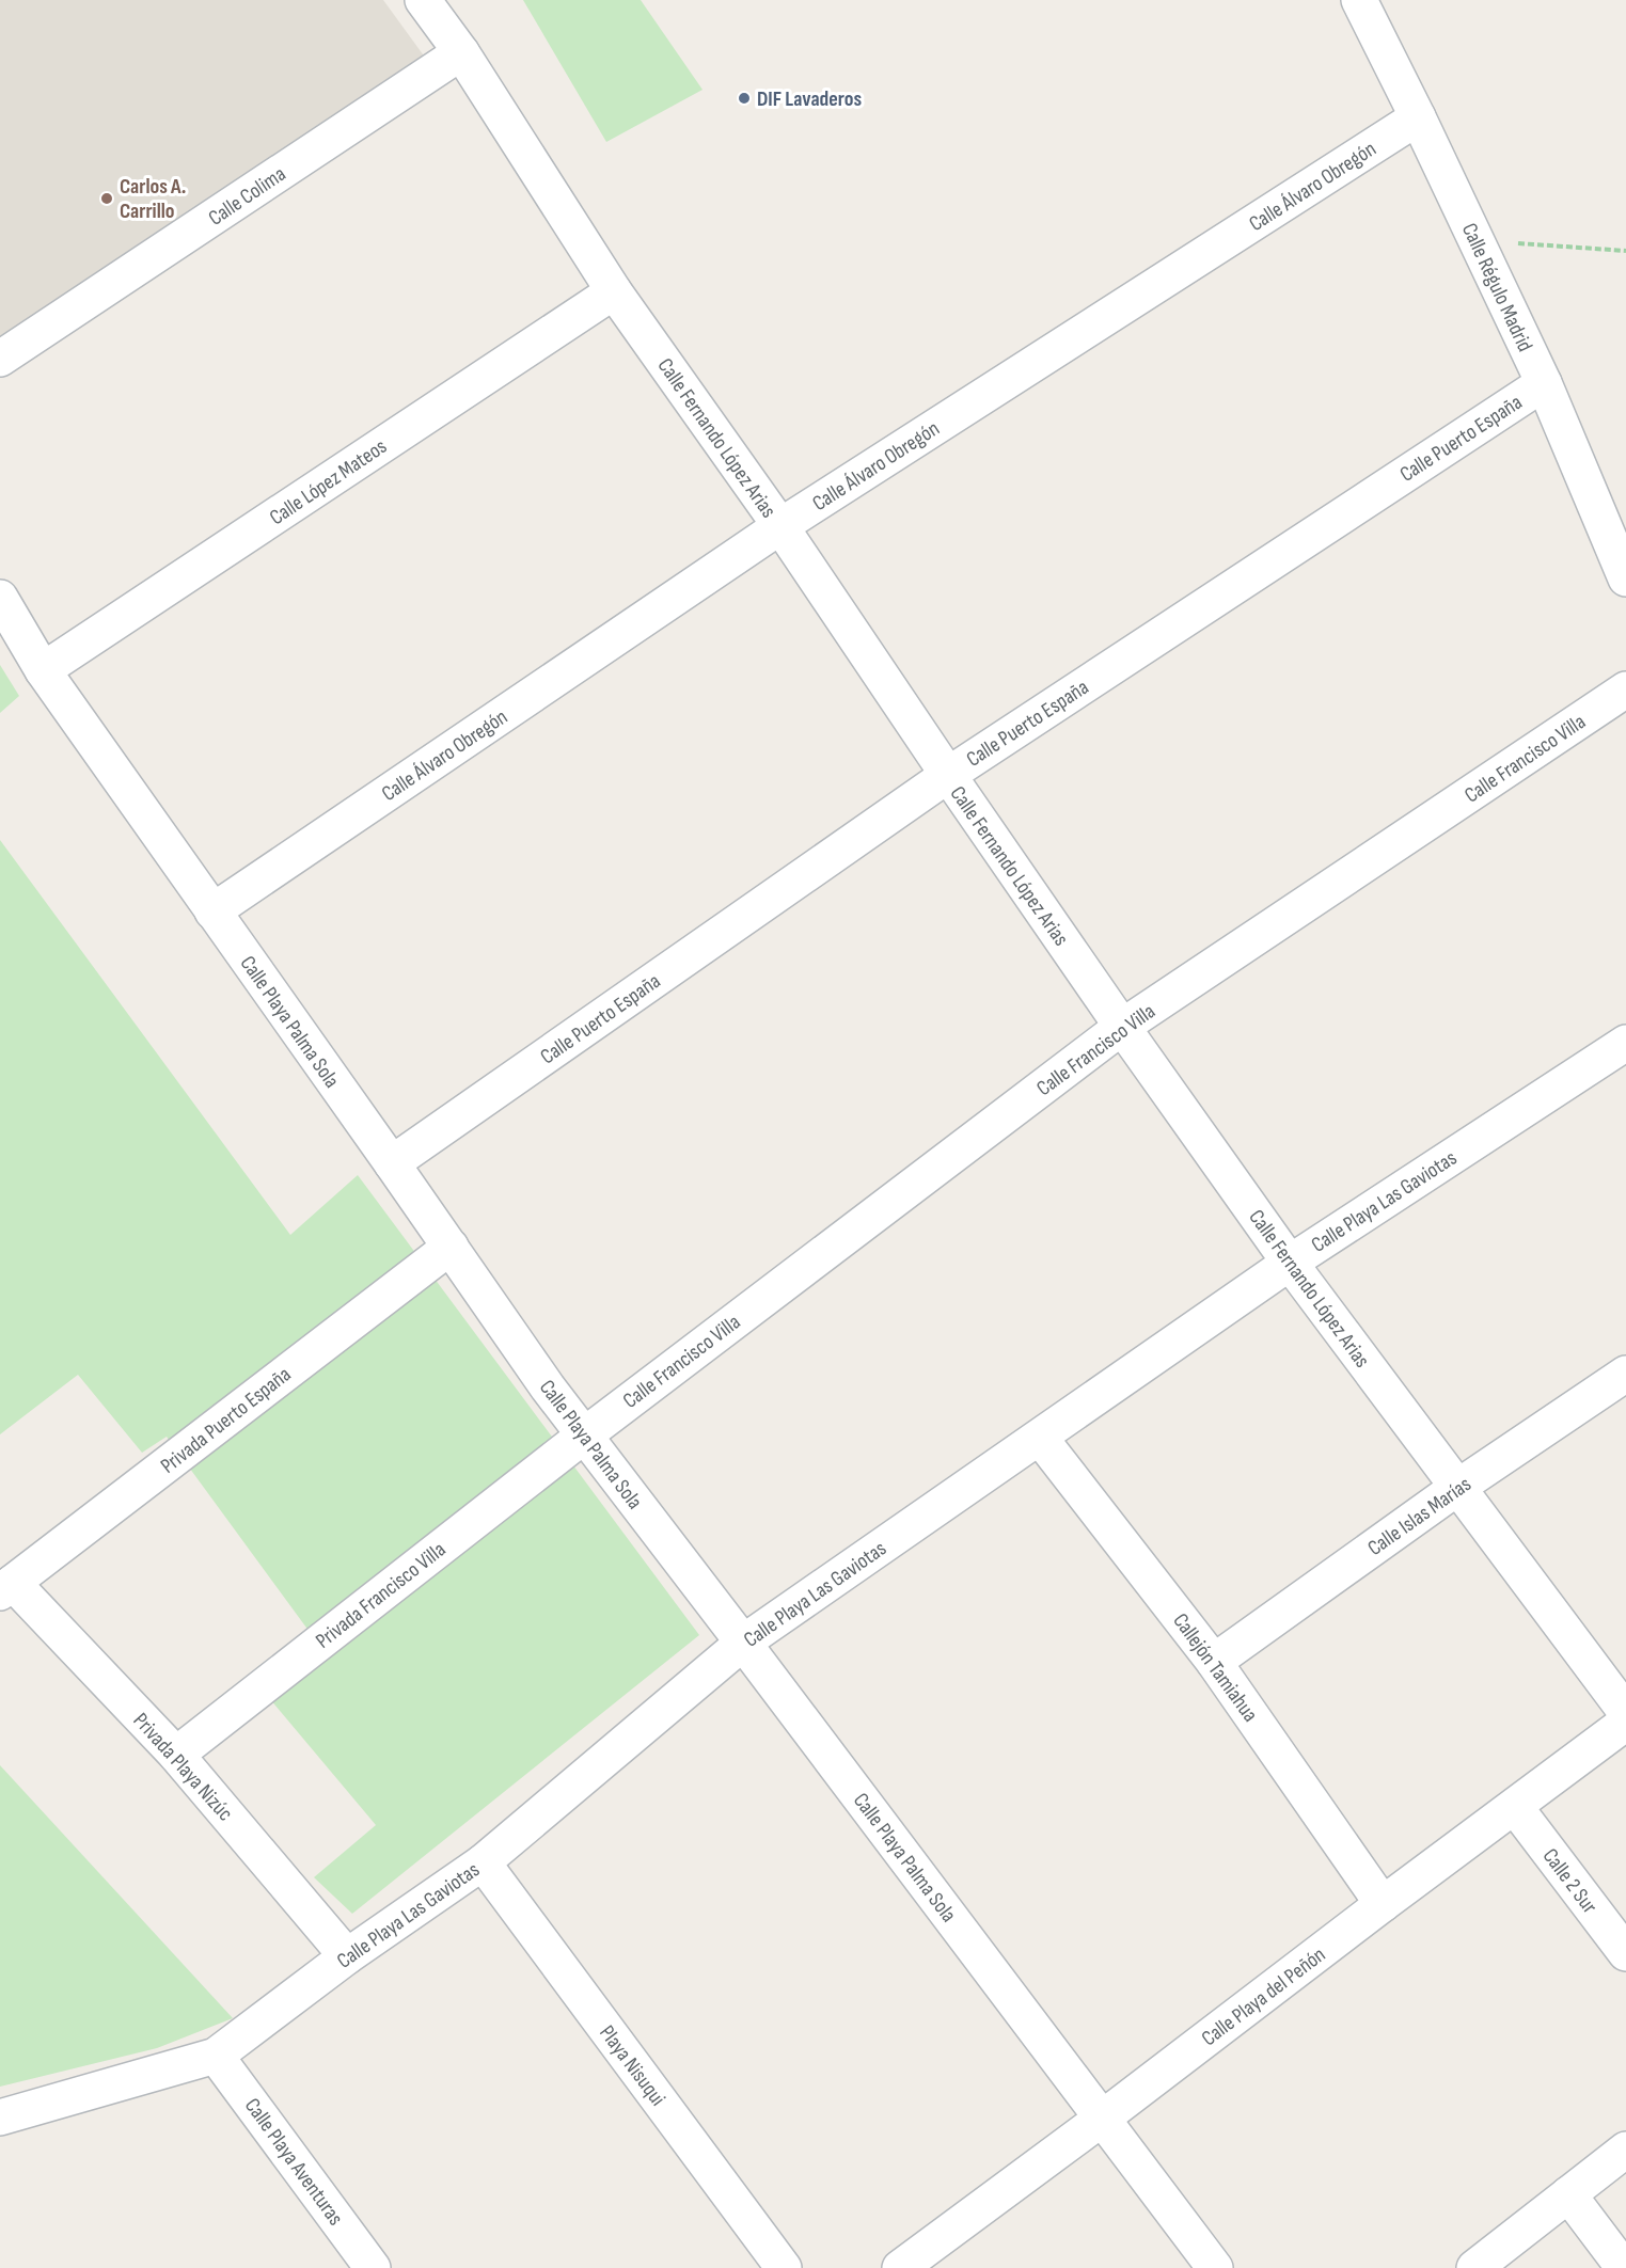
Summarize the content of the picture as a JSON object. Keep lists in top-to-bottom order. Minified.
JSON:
{"streets":{"street":["Calle Álvaro Obregón","Calle Colima","Calle Régulo Madrid","Calle Fernando López Arias","Calle Puerto España","Calle López Mateos","Calle Francisco Villa","Calle Playa Palma Sola","Calle Playa Las Gaviotas","Privada Puerto España","Calle Islas Marías","Privada Francisco Villa","Callejón Tamiahua","Privada Playa Nizúc","Calle 2 Sur","Calle Playa del Peñón","Playa Nisuqui","Calle Playa Aventuras"]},"crossings":[["Calle Álvaro Obregón","Calle Régulo Madrid"],["Calle Álvaro Obregón","Calle Fernando López Arias"],["Calle Álvaro Obregón","Calle Playa Palma Sola"],["Calle Colima","Calle Fernando López Arias"],["Calle Régulo Madrid","Calle Puerto España"],["Calle Fernando López Arias","Calle Puerto España"],["Calle Fernando López Arias","Calle López Mateos"],["Calle Fernando López Arias","Calle Francisco Villa"],["Calle Fernando López Arias","Calle Playa Las Gaviotas"],["Calle Fernando López Arias","Calle Islas Marías"],["Calle Puerto España","Calle Playa Palma Sola"],["Calle López Mateos","Calle Playa Palma Sola"],["Calle Francisco Villa","Calle Playa Palma Sola"],["Calle Francisco Villa","Privada Francisco Villa"],["Calle Playa Palma Sola","Calle Playa Las Gaviotas"],["Calle Playa Palma Sola","Privada Puerto España"],["Calle Playa Palma Sola","Privada Francisco Villa"],["Calle Playa Palma Sola","Calle Playa del Peñón"],["Calle Playa Las Gaviotas","Callejón Tamiahua"],["Calle Playa Las Gaviotas","Privada Playa Nizúc"],["Calle Playa Las Gaviotas","Playa Nisuqui"],["Calle Playa Las Gaviotas","Calle Playa Aventuras"],["Privada Puerto España","Privada Playa Nizúc"],["Calle Islas Marías","Callejón Tamiahua"],["Privada Francisco Villa","Privada Playa Nizúc"],["Callejón Tamiahua","Calle Playa del Peñón"],["Calle 2 Sur","Calle Playa del Peñón"]],"places":["DIF Lavaderos","Carlos A. Carrillo"]}
